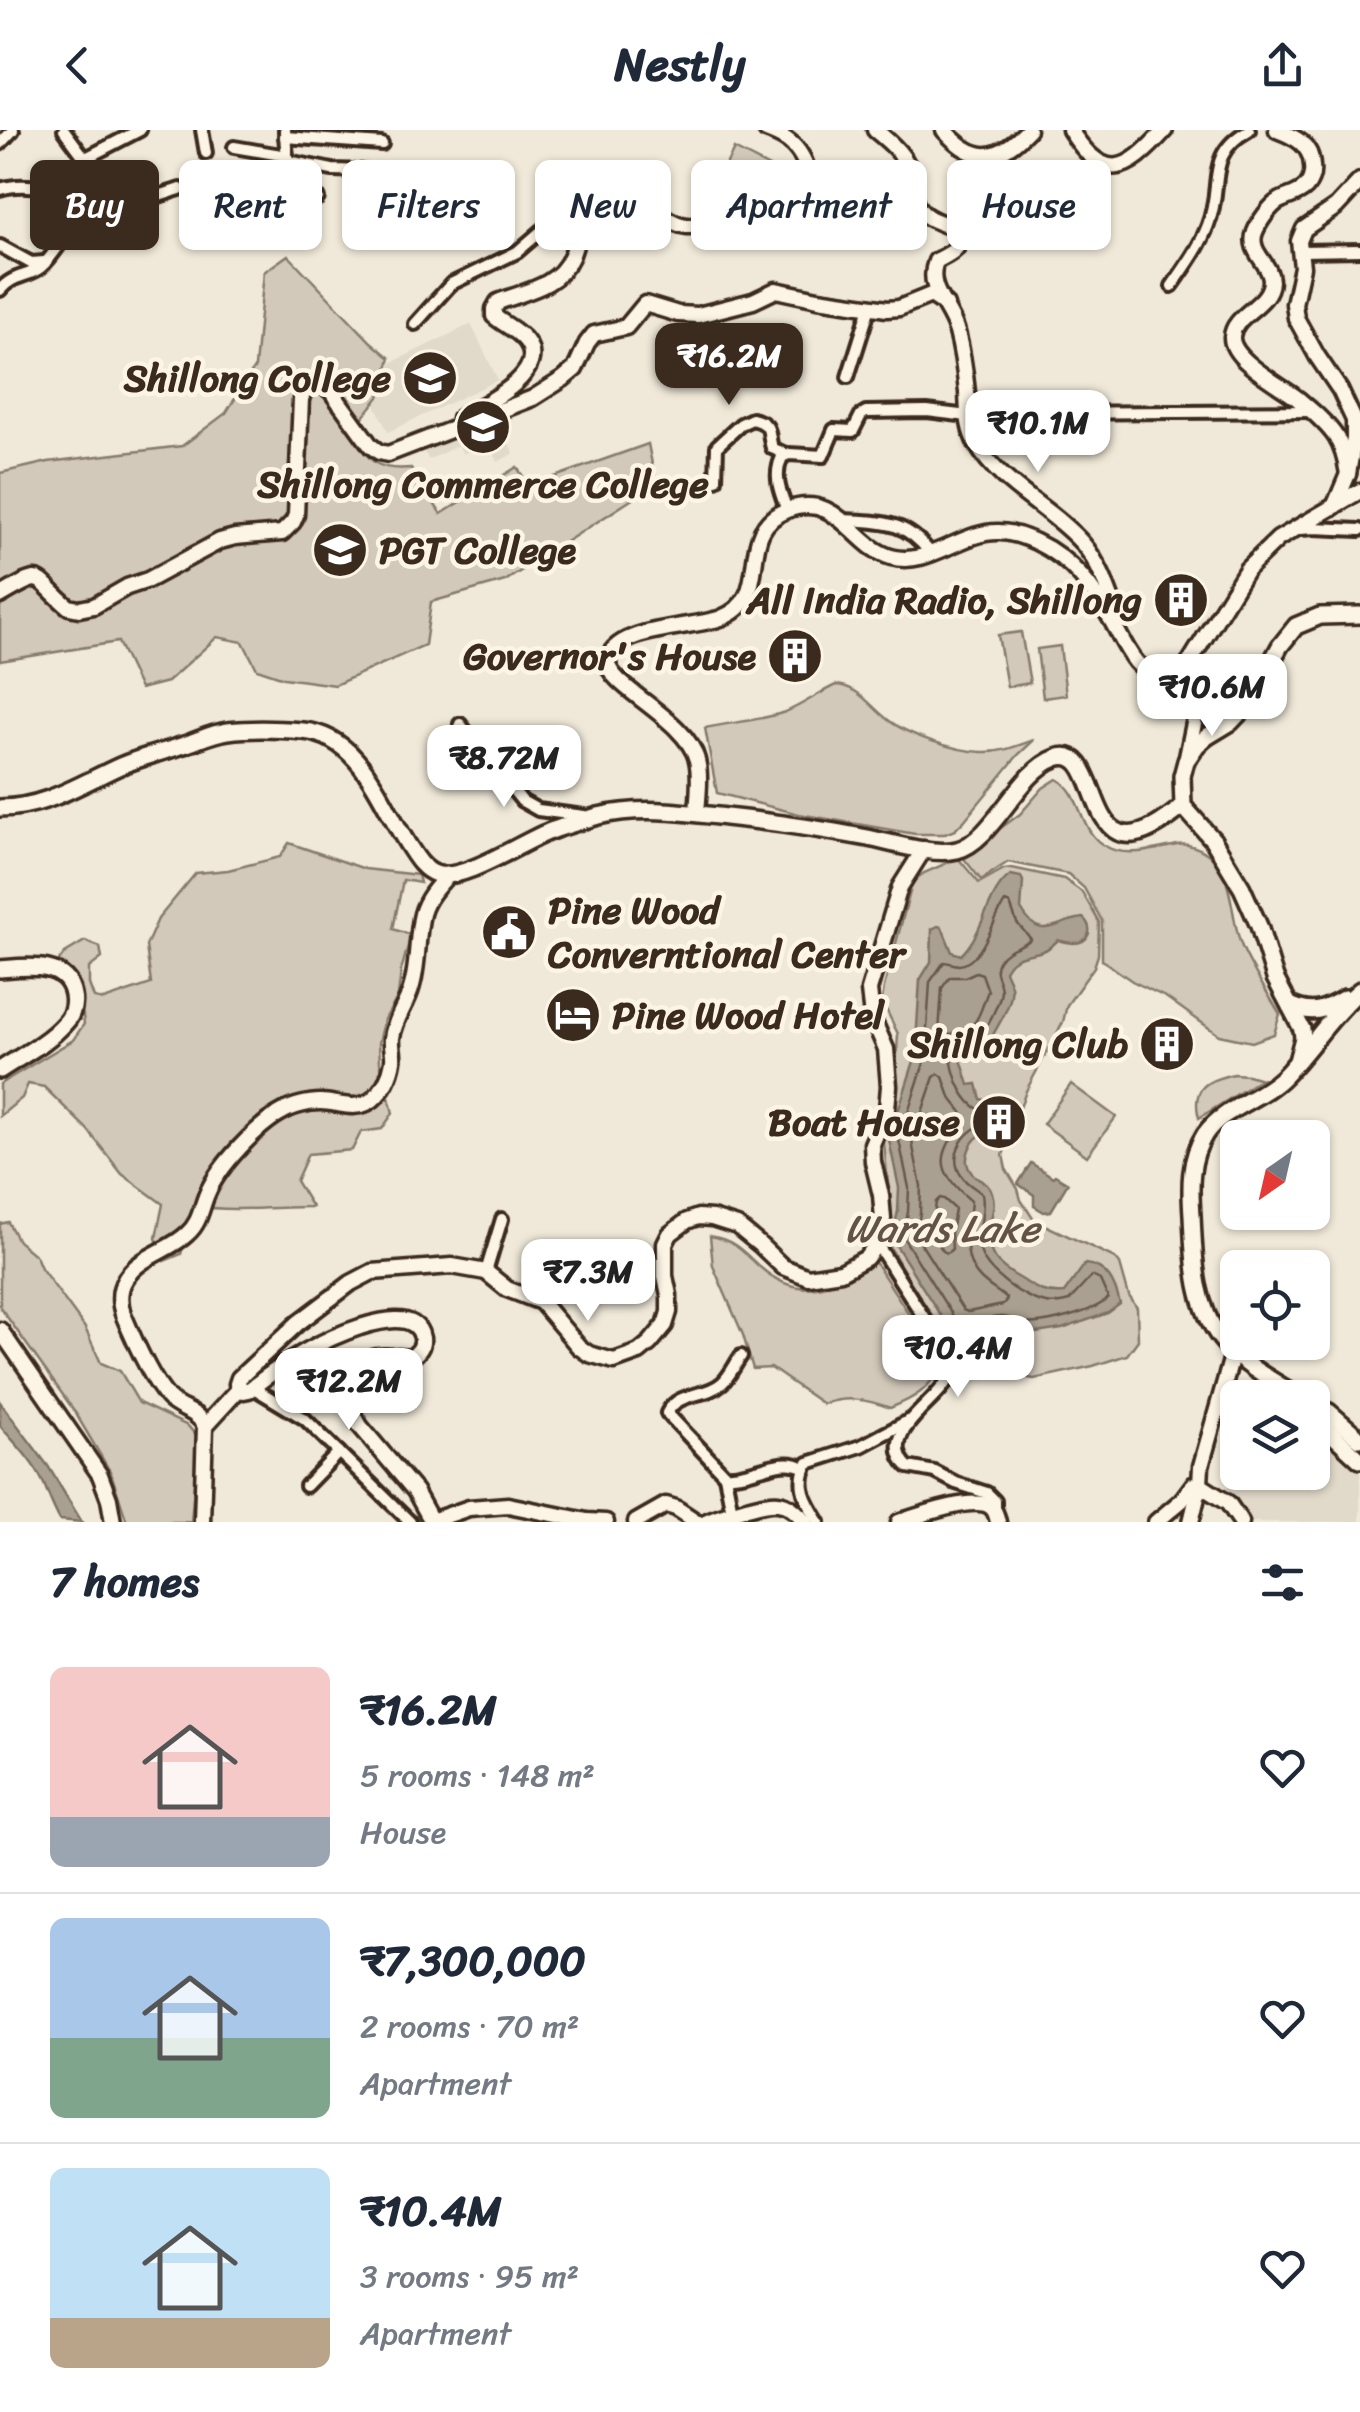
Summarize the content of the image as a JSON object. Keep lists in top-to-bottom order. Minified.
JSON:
{"water":["Wards Lake"],"places":{"school or university":["Shillong College","Shillong Commerce College","PGT College"],"building":["All India Radio, Shillong","Governor's House","Shillong Club","Boat House"],"public building":["Pine Wood Converntional Center"],"hotel":["Pine Wood Hotel"]},"north":"bottom left","page":{"header":"Nestly","chip":["Buy","Rent","Filters","New","Apartment","House"],"price":["₹16.2M","₹10.1M","₹10.6M","₹8.72M","₹7.3M","₹10.4M","₹12.2M"],"heading":"7 homes","list":[{"name":"₹16.2M","note":"5 rooms · 148 m² · House"},{"name":"₹7,300,000","note":"2 rooms · 70 m² · Apartment"},{"name":"₹10.4M","note":"3 rooms · 95 m² · Apartment"}]}}
